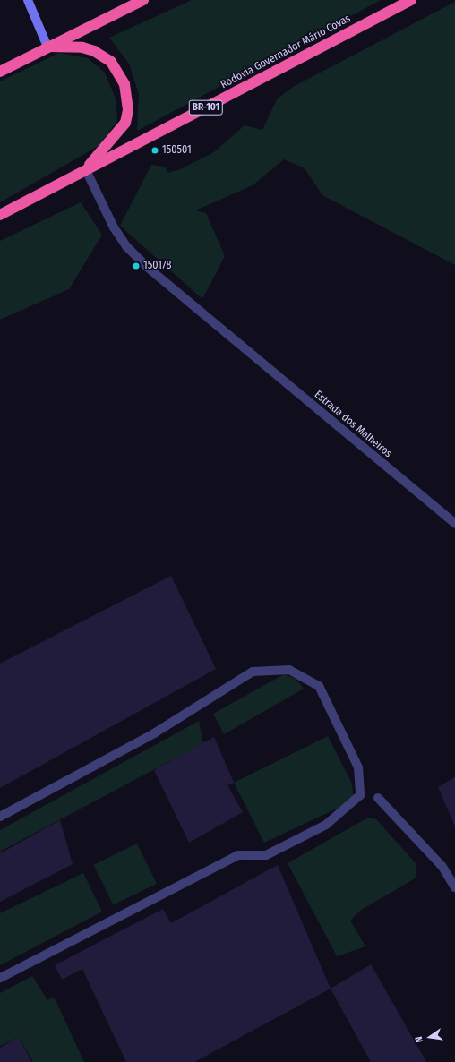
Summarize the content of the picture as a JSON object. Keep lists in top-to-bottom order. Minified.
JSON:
{"streets":{"highway":["Rodovia Governador Mário Covas","BR-101"],"street":["Estrada dos Malheiros"]},"crossings":[["Rodovia Governador Mário Covas","Estrada dos Malheiros"]],"places":["150501","150178"],"north":"left"}
